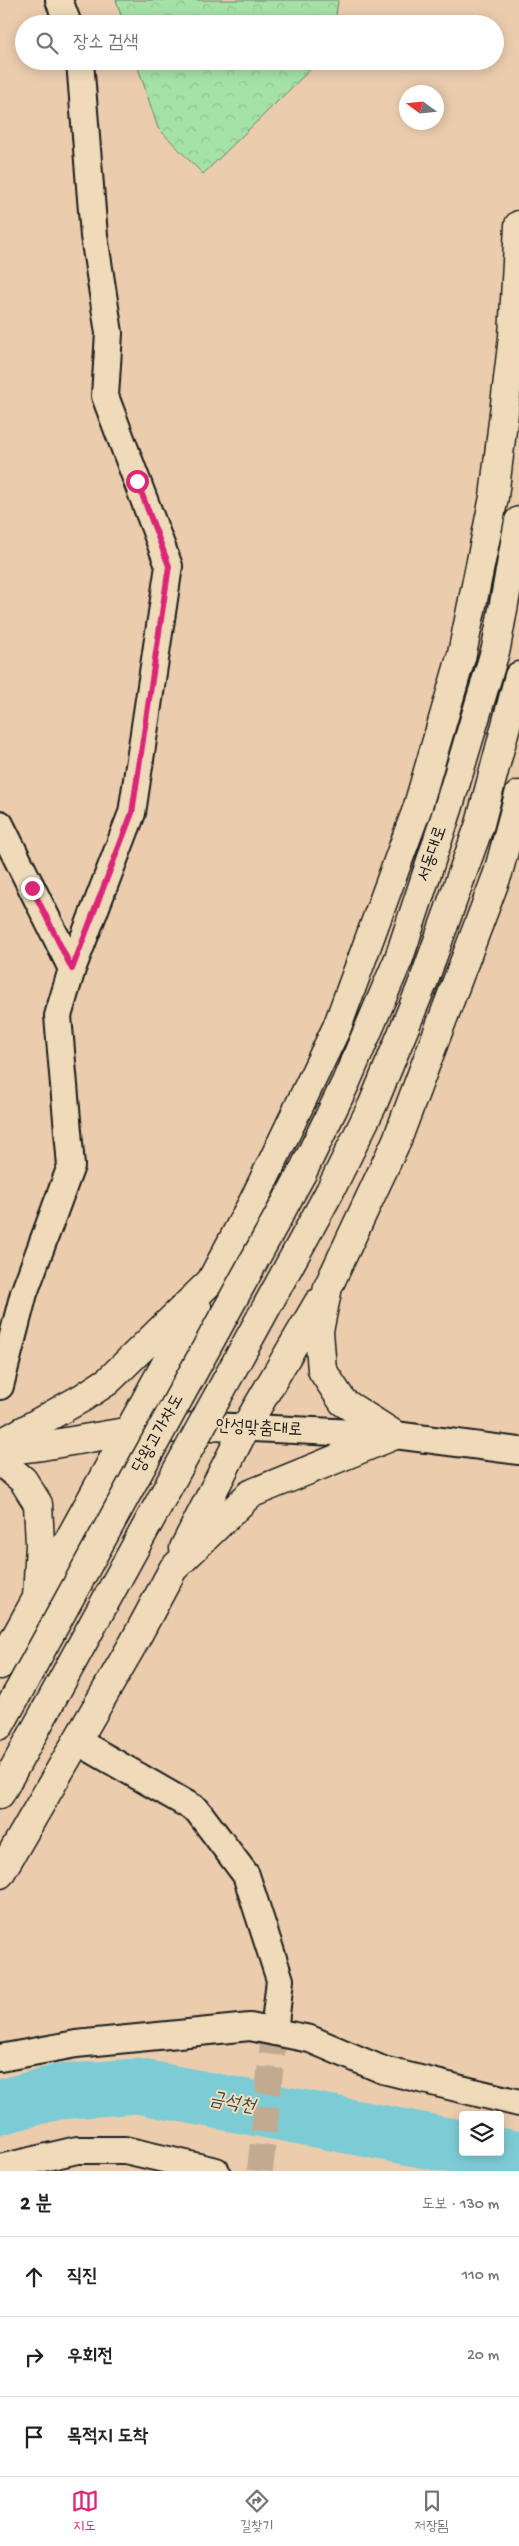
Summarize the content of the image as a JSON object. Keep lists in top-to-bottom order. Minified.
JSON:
{"streets":{"main road":["서동대로","안성맞춤대로","당왕고가차도"]},"crossings":[["서동대로","당왕고가차도"]],"water":["금석천"],"north":"left","page":{"search":"장소 검색","heading":["2 분","도보 · 130 m"],"list":[["직진","110 m"],["우회전","20 m"],"목적지 도착"],"nav":["지도","길찾기","저장됨"]}}
